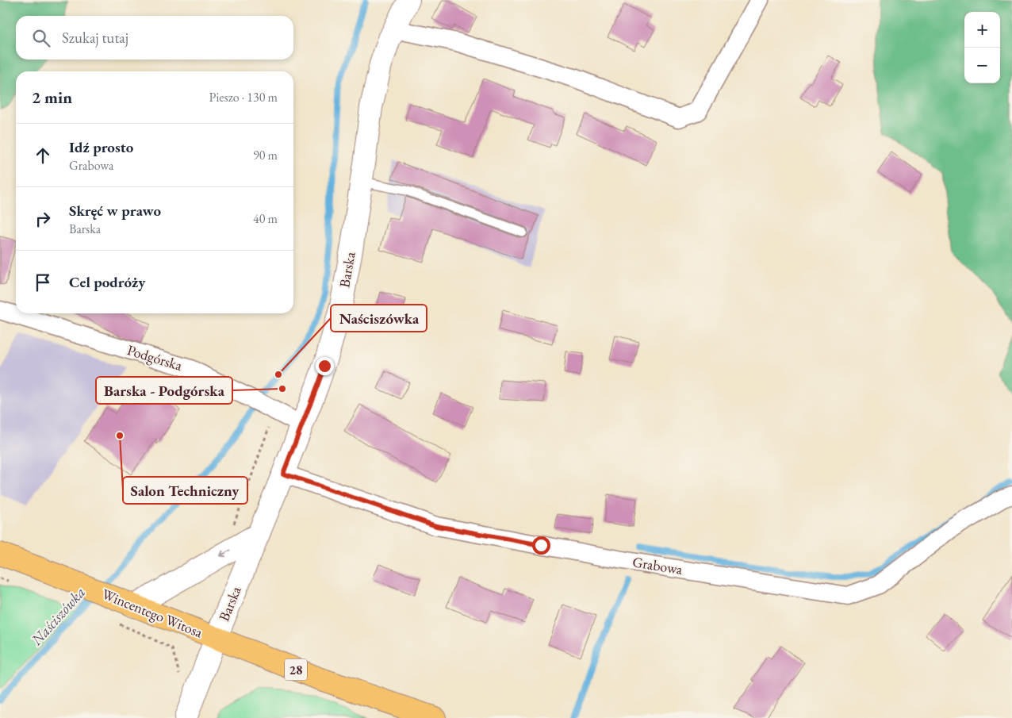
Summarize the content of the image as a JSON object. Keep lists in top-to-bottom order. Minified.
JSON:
{"streets":{"main road":["Wincentego Witosa","28"],"street":["Barska","Podgórska","Grabowa"]},"crossings":[["Barska","Podgórska"],["Barska","Grabowa"],["Barska","Wincentego Witosa"],["Barska","28"],["Wincentego Witosa","28"]],"water":["Naściszówka"],"places":["Naściszówka","Barska - Podgórska","Salon Techniczny"],"page":{"map_buttons":["+","−"],"search":"Szukaj tutaj","heading":["2 min","Pieszo · 130 m"],"list":[["Idź prosto","Grabowa","90 m"],["Skręć w prawo","Barska","40 m"],"Cel podróży"]}}
